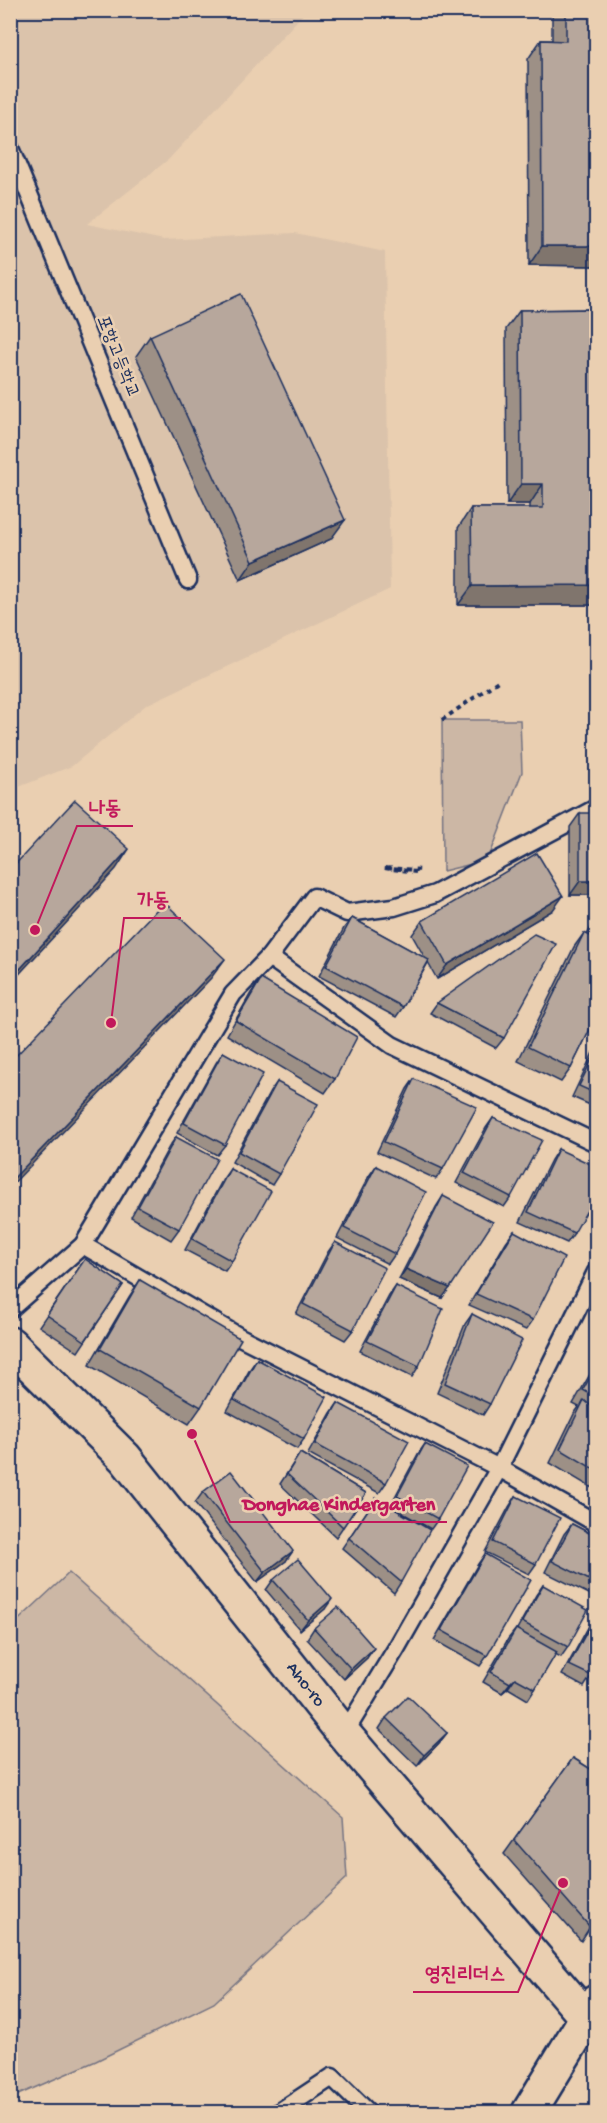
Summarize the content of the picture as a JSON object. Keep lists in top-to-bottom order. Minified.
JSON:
{"streets":{"main road":["Aho-ro"],"lane":["포항고등학교"]},"places":["나동","가동","Donghae Kindergarten","영진리더스"]}
